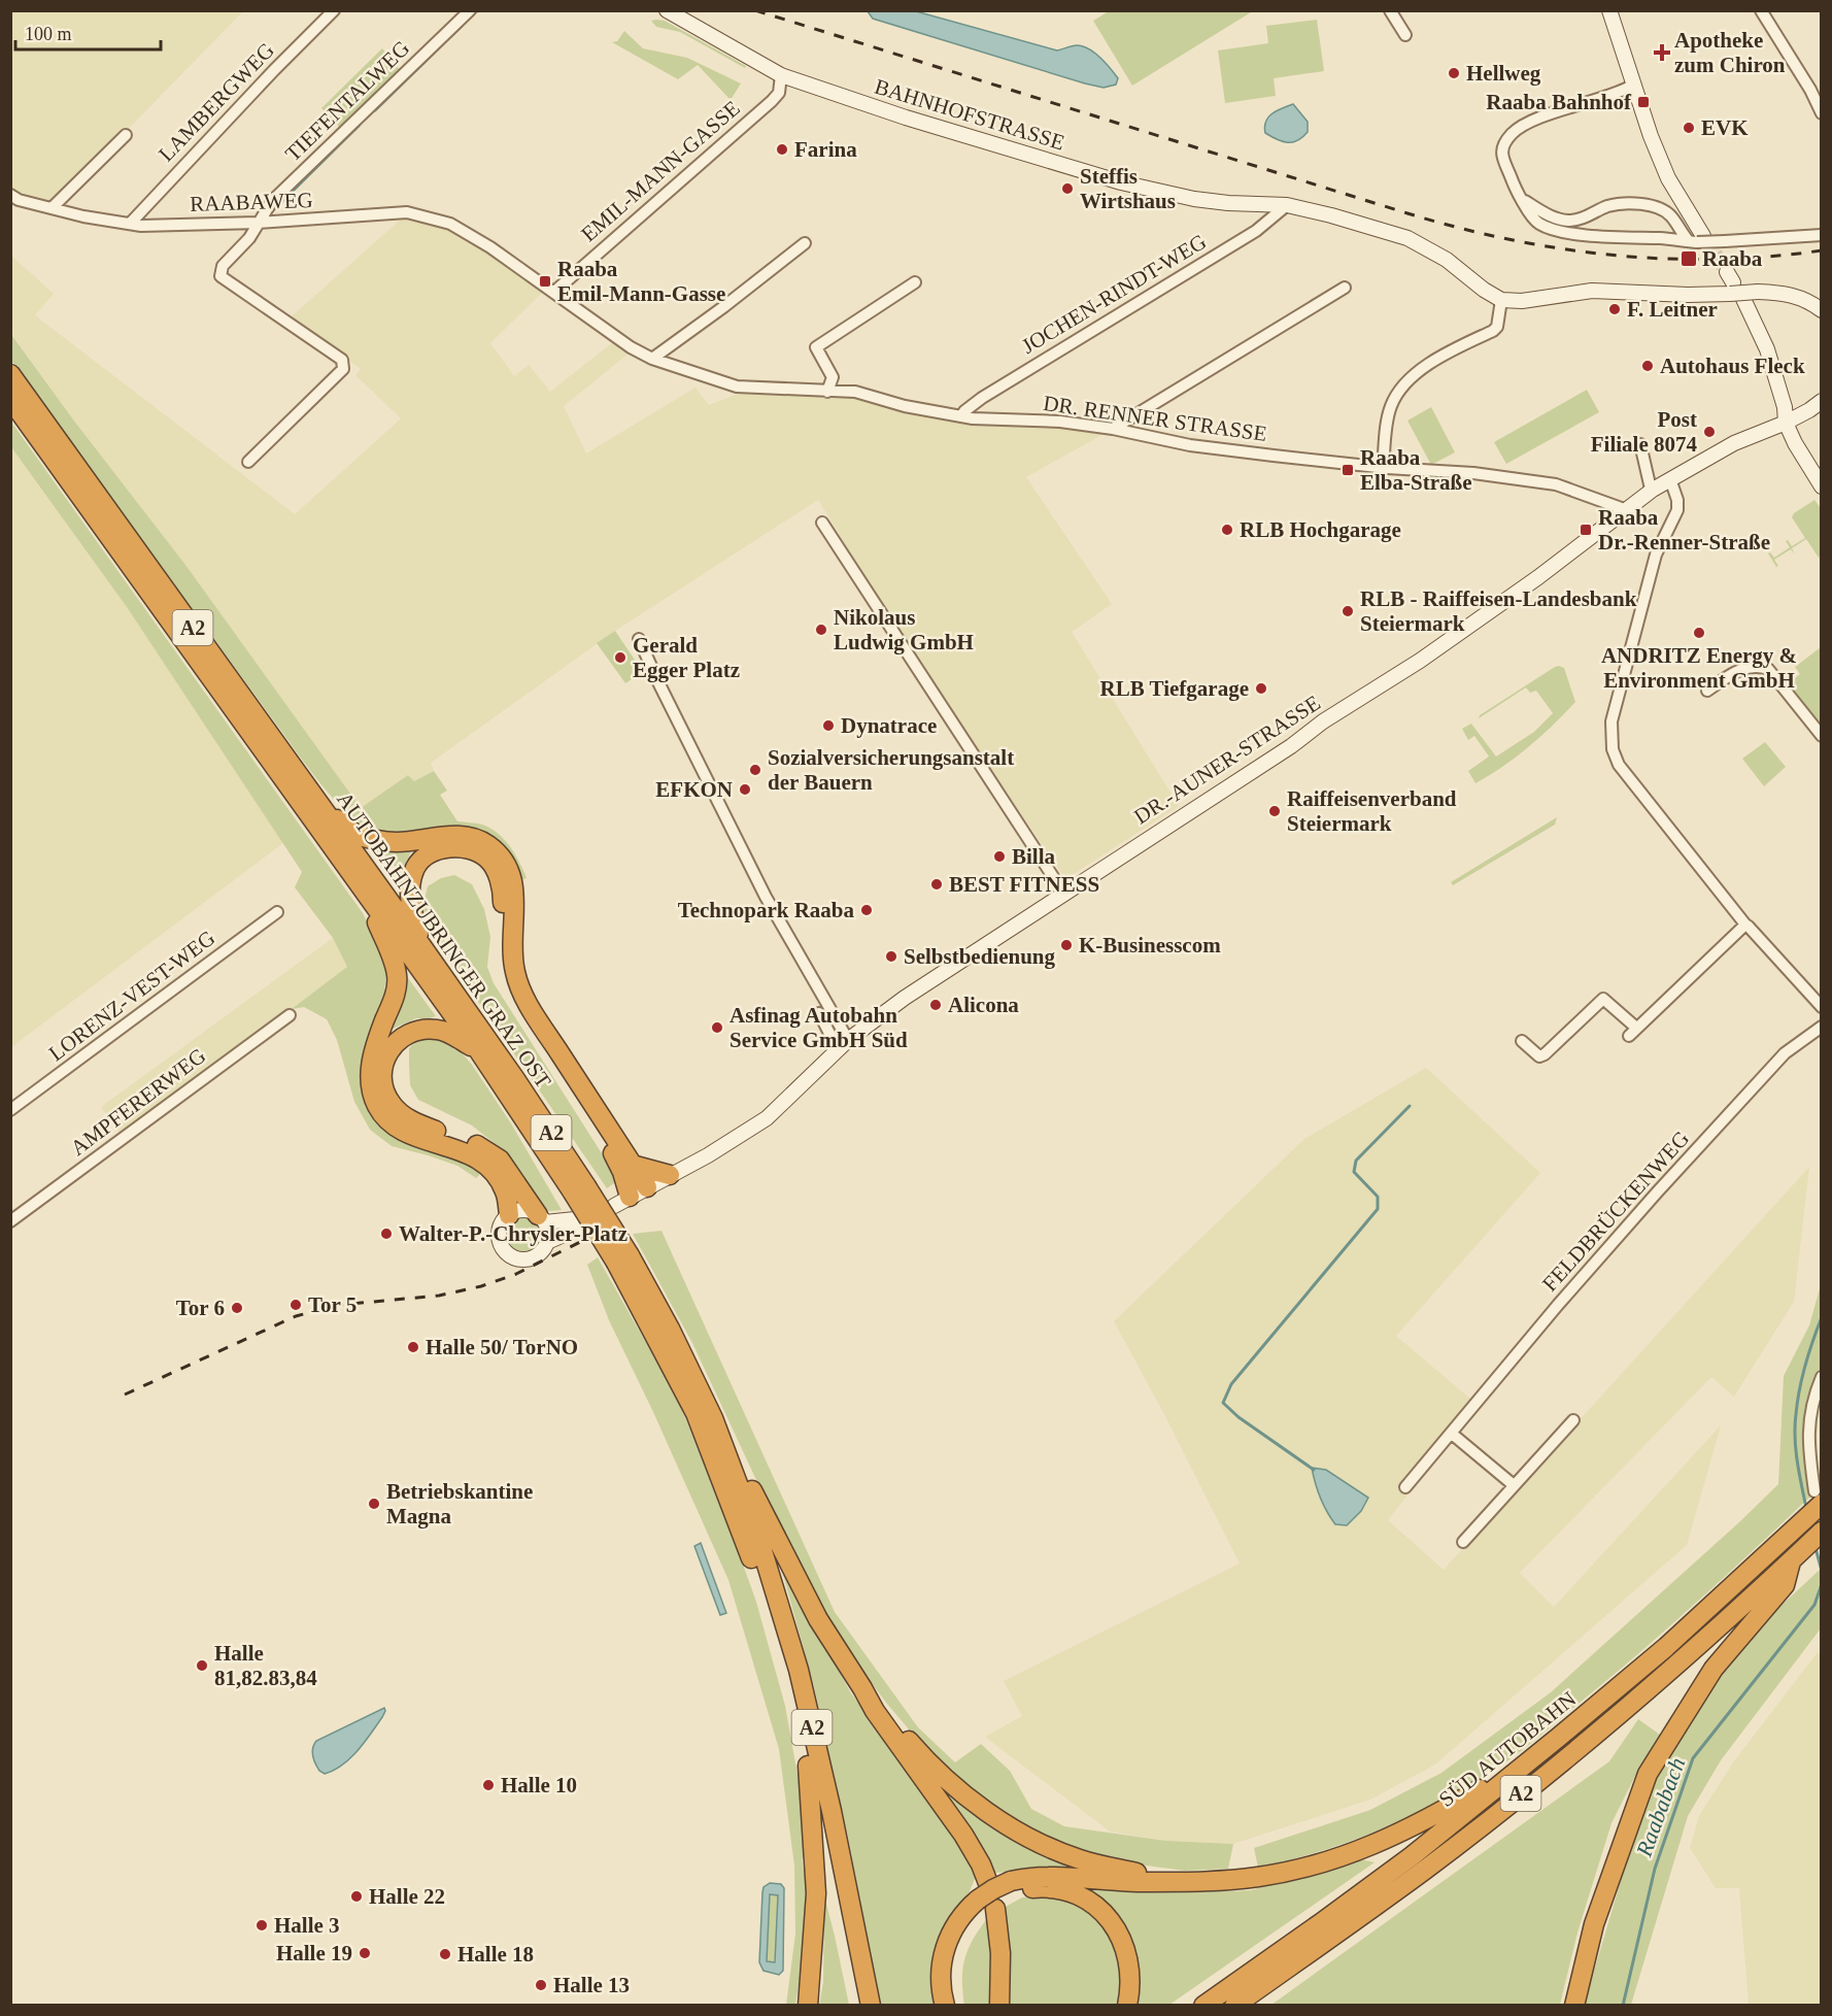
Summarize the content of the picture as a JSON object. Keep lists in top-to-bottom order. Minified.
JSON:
{"streets":{"highway":["A2","AUTOBAHNZUBRINGER GRAZ OST","SÜD AUTOBAHN"],"main road":["BAHNHOFSTRASSE","DR.-AUNER-STRASSE"],"street":["TIEFENTALWEG","LAMBERGWEG","EMIL-MANN-GASSE","RAABAWEG","JOCHEN-RINDT-WEG","DR. RENNER STRASSE","LORENZ-VEST-WEG","AMPFERERWEG","FELDBRÜCKENWEG"]},"crossings":[["TIEFENTALWEG","RAABAWEG"],["LAMBERGWEG","RAABAWEG"],["BAHNHOFSTRASSE","EMIL-MANN-GASSE"],["BAHNHOFSTRASSE","JOCHEN-RINDT-WEG"],["EMIL-MANN-GASSE","DR. RENNER STRASSE"],["RAABAWEG","DR. RENNER STRASSE"],["JOCHEN-RINDT-WEG","DR. RENNER STRASSE"],["DR. RENNER STRASSE","DR.-AUNER-STRASSE"]],"water":["Raababach"],"places":{"health":["Apotheke zum Chiron"],"other":["Hellweg","EVK","Farina","Steffis Wirtshaus","F. Leitner","Autohaus Fleck","Post Filiale 8074","RLB Hochgarage","RLB - Raiffeisen-Landesbank Steiermark","Nikolaus Ludwig GmbH","ANDRITZ Energy & Environment GmbH","Gerald Egger Platz","RLB Tiefgarage","Dynatrace","Sozialversicherungsanstalt der Bauern","EFKON","Raiffeisenverband Steiermark","Billa","BEST FITNESS","Technopark Raaba","K-Businesscom","Selbstbedienung","Alicona","Asfinag Autobahn Service GmbH Süd","Walter-P.-Chrysler-Platz","Tor 5","Tor 6","Halle 50/ TorNO","Betriebskantine Magna","Halle 81,82.83,84","Halle 10","Halle 22","Halle 3","Halle 19","Halle 18","Halle 13"],"transit":["Raaba Bahnhof","Raaba","Raaba Emil-Mann-Gasse","Raaba Elba-Straße","Raaba Dr.-Renner-Straße"]},"scale_bar":"100 m"}
